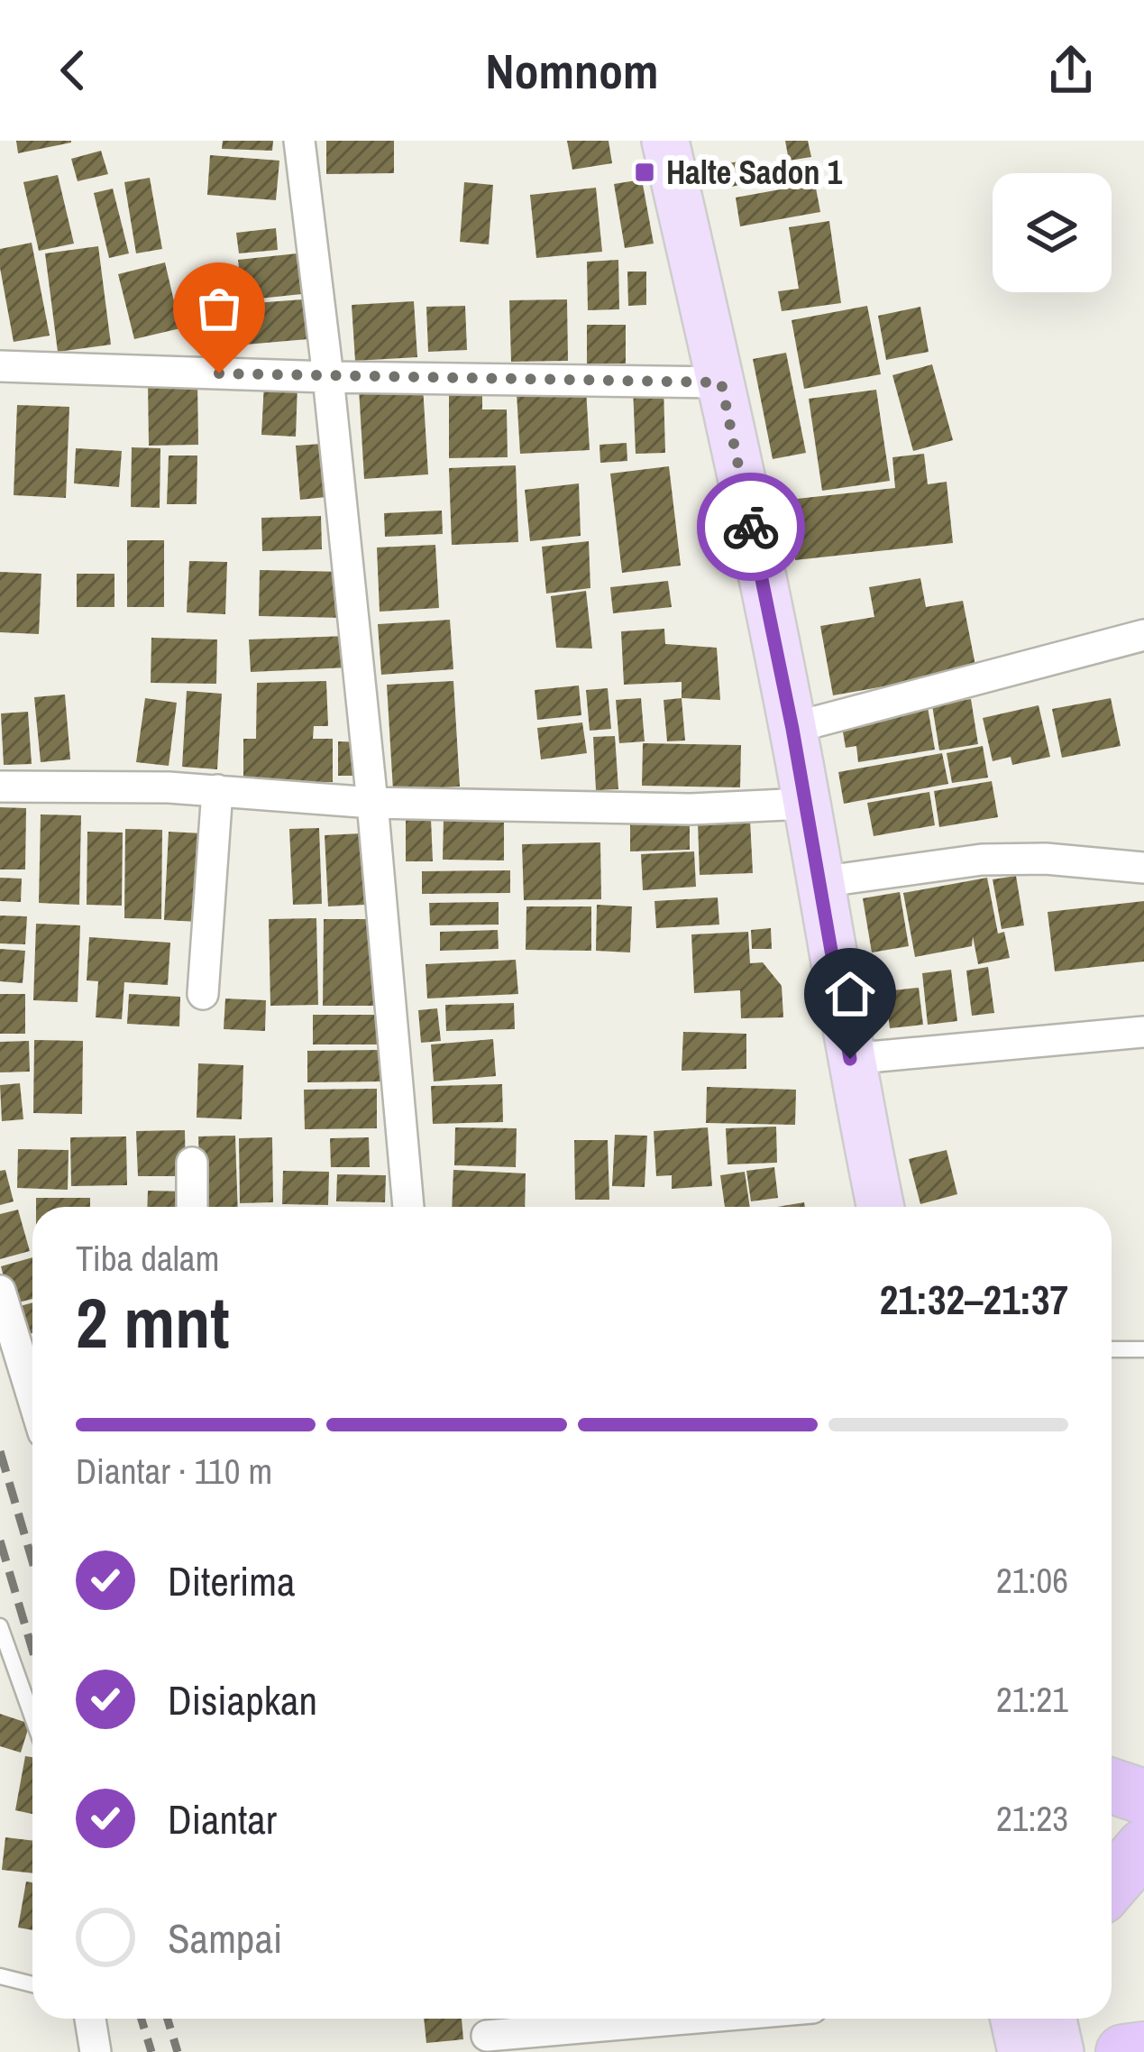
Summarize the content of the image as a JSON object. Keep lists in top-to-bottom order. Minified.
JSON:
{"places":{"transit":["Halte Sadon 1"]},"page":{"header":"Nomnom","heading":["2 mnt","Tiba dalam","21:32–21:37"],"bar":"Diantar · 110 m","list":[["Diterima","21:06"],["Disiapkan","21:21"],["Diantar","21:23"],"Sampai"]}}
